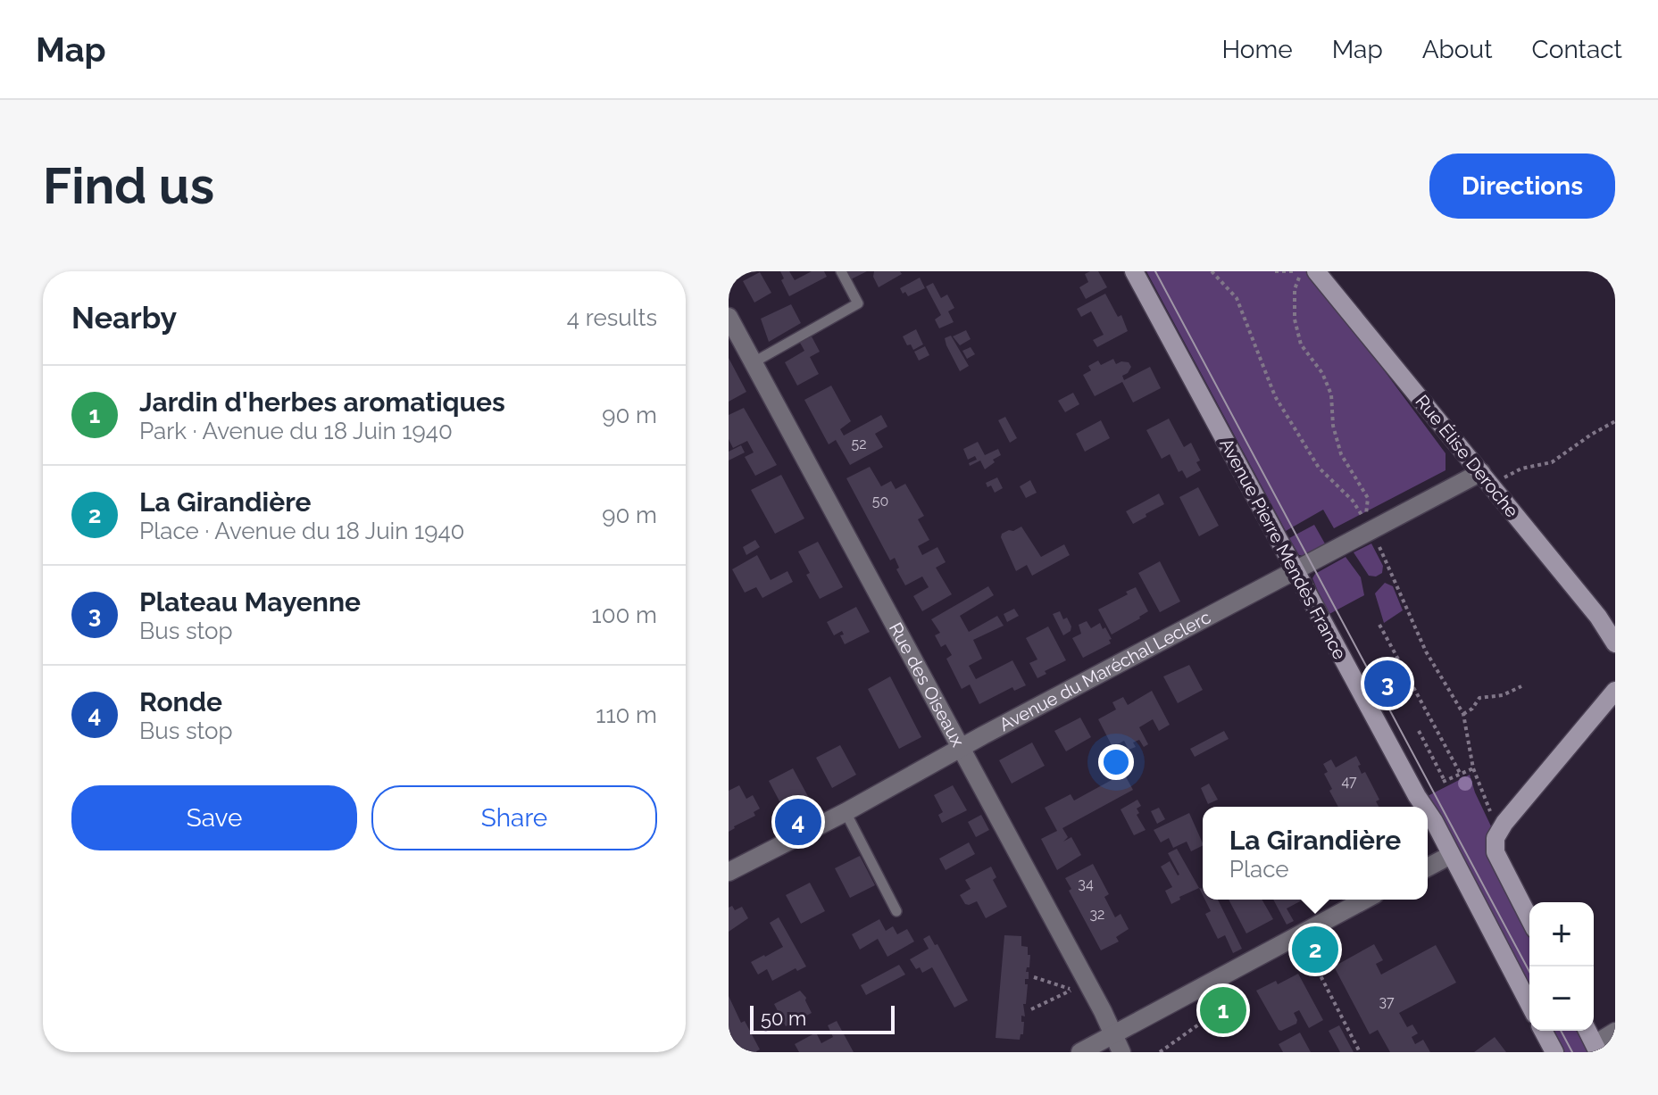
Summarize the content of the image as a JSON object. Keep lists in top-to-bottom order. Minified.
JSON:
{"streets":{"main road":["Rue Élise Deroche","Avenue Pierre Mendès France"],"street":["Avenue du Maréchal Leclerc","Rue des Oiseaux"]},"crossings":[["Rue Élise Deroche","Avenue du Maréchal Leclerc"],["Avenue Pierre Mendès France","Avenue du Maréchal Leclerc"],["Avenue du Maréchal Leclerc","Rue des Oiseaux"]],"house_numbers":["52","50","47","34","32","37"],"scale_bar":"50 m","page":{"header":"Map","nav":["Home","Map","About","Contact"],"buttons":["Directions",["Save","Share"]],"title":"Find us","heading":["Nearby","4 results"],"list":[{"mark":"1","name":"Jardin d'herbes aromatiques","note":"Park · Avenue du 18 Juin 1940","value":"90 m"},{"mark":"2","name":"La Girandière","note":"Place · Avenue du 18 Juin 1940","value":"90 m"},{"mark":"3","name":"Plateau Mayenne","note":"Bus stop","value":"100 m"},{"mark":"4","name":"Ronde","note":"Bus stop","value":"110 m"}],"pins":["3","4","2","1"],"popup":["La Girandière","Place"],"map_buttons":["+","−"],"scale":"50 m"}}
